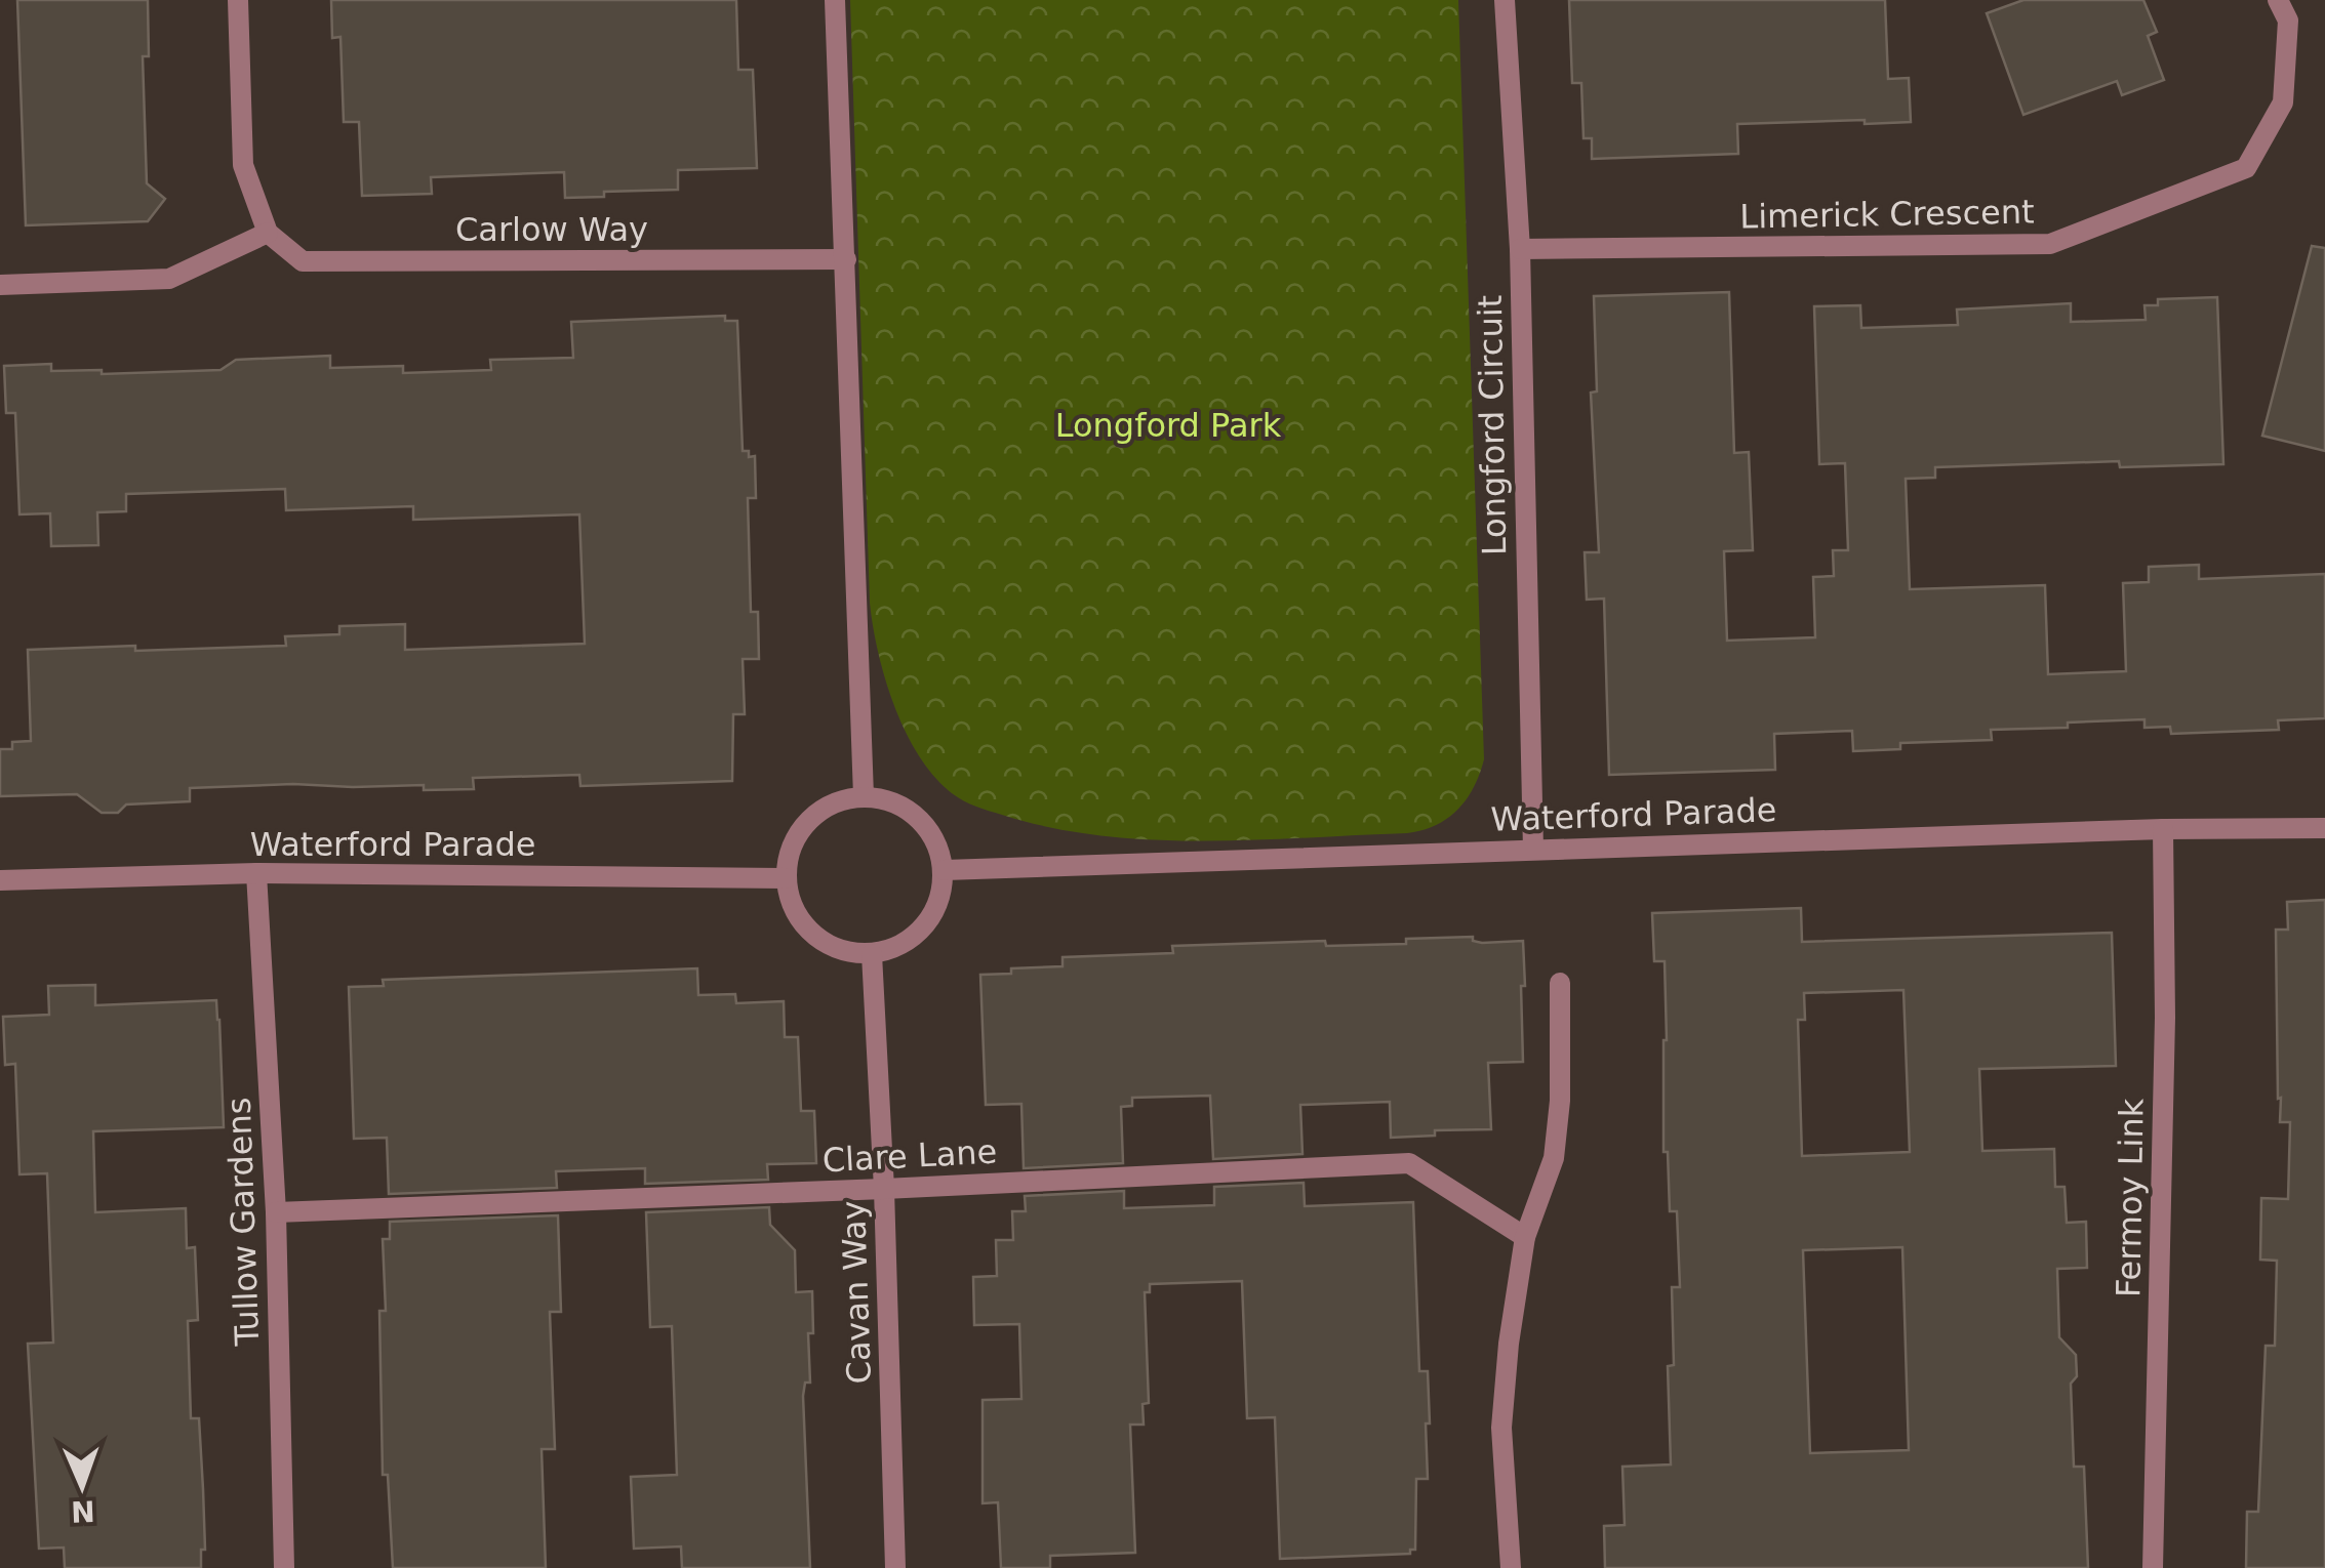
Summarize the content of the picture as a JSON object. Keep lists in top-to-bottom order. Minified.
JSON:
{"streets":{"street":["Limerick Crescent","Carlow Way","Longford Circuit","Waterford Parade","Clare Lane","Fermoy Link","Tullow Gardens","Cavan Way"]},"crossings":[["Limerick Crescent","Longford Circuit"],["Longford Circuit","Waterford Parade"],["Waterford Parade","Fermoy Link"],["Waterford Parade","Tullow Gardens"],["Waterford Parade","Cavan Way"],["Clare Lane","Tullow Gardens"],["Clare Lane","Cavan Way"]],"parks":["Longford Park"],"north":"bottom"}
